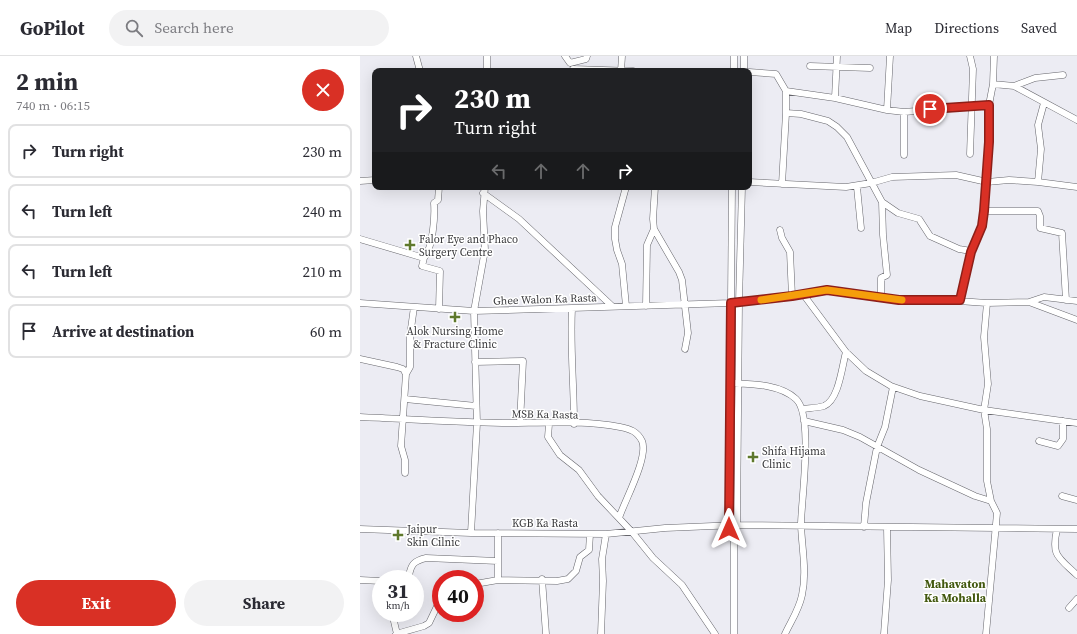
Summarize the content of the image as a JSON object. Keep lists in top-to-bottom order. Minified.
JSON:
{"streets":{"street":["Ghee Walon Ka Rasta","MSB Ka Rasta","KGB Ka Rasta"]},"districts":["Mahavaton Ka Mohalla"],"places":{"health":["Falor Eye and Phaco Surgery Centre","Alok Nursing Home & Fracture Clinic","Shifa Hijama Clinic","Jaipur Skin Cilnic"]},"page":{"header":"GoPilot","search":"Search here","nav":["Map","Directions","Saved"],"heading":["2 min","740 m · 06:15"],"turn":["230 m","Turn right"],"list":[{"name":"Turn right","value":"230 m"},{"name":"Turn left","value":"240 m"},{"name":"Turn left","value":"210 m"},{"name":"Arrive at destination","value":"60 m"}],"speed":"31 km/h","limit":"40","buttons":["Exit","Share"]}}
